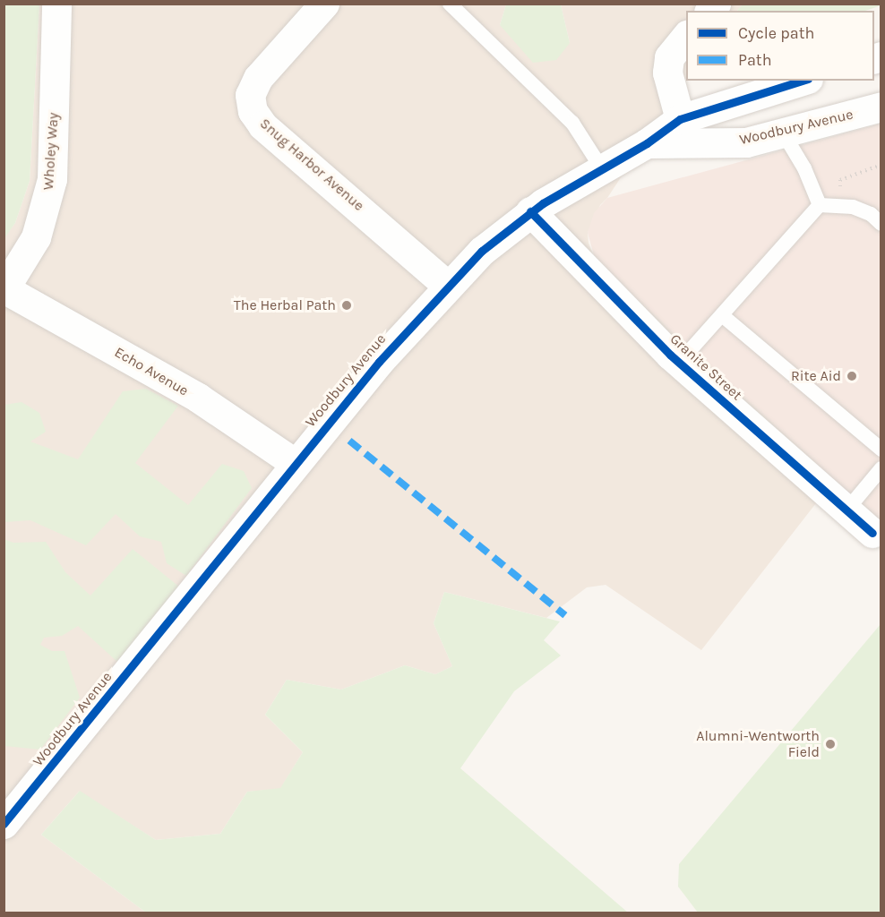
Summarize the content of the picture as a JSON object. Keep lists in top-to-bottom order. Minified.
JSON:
{"streets":{"street":["Woodbury Avenue","Wholey Way","Snug Harbor Avenue","Granite Street","Echo Avenue"]},"crossings":[["Woodbury Avenue","Snug Harbor Avenue"],["Woodbury Avenue","Granite Street"],["Woodbury Avenue","Echo Avenue"],["Wholey Way","Echo Avenue"]],"places":["The Herbal Path","Rite Aid","Alumni-Wentworth Field"],"legend":["Cycle path","Path"]}
